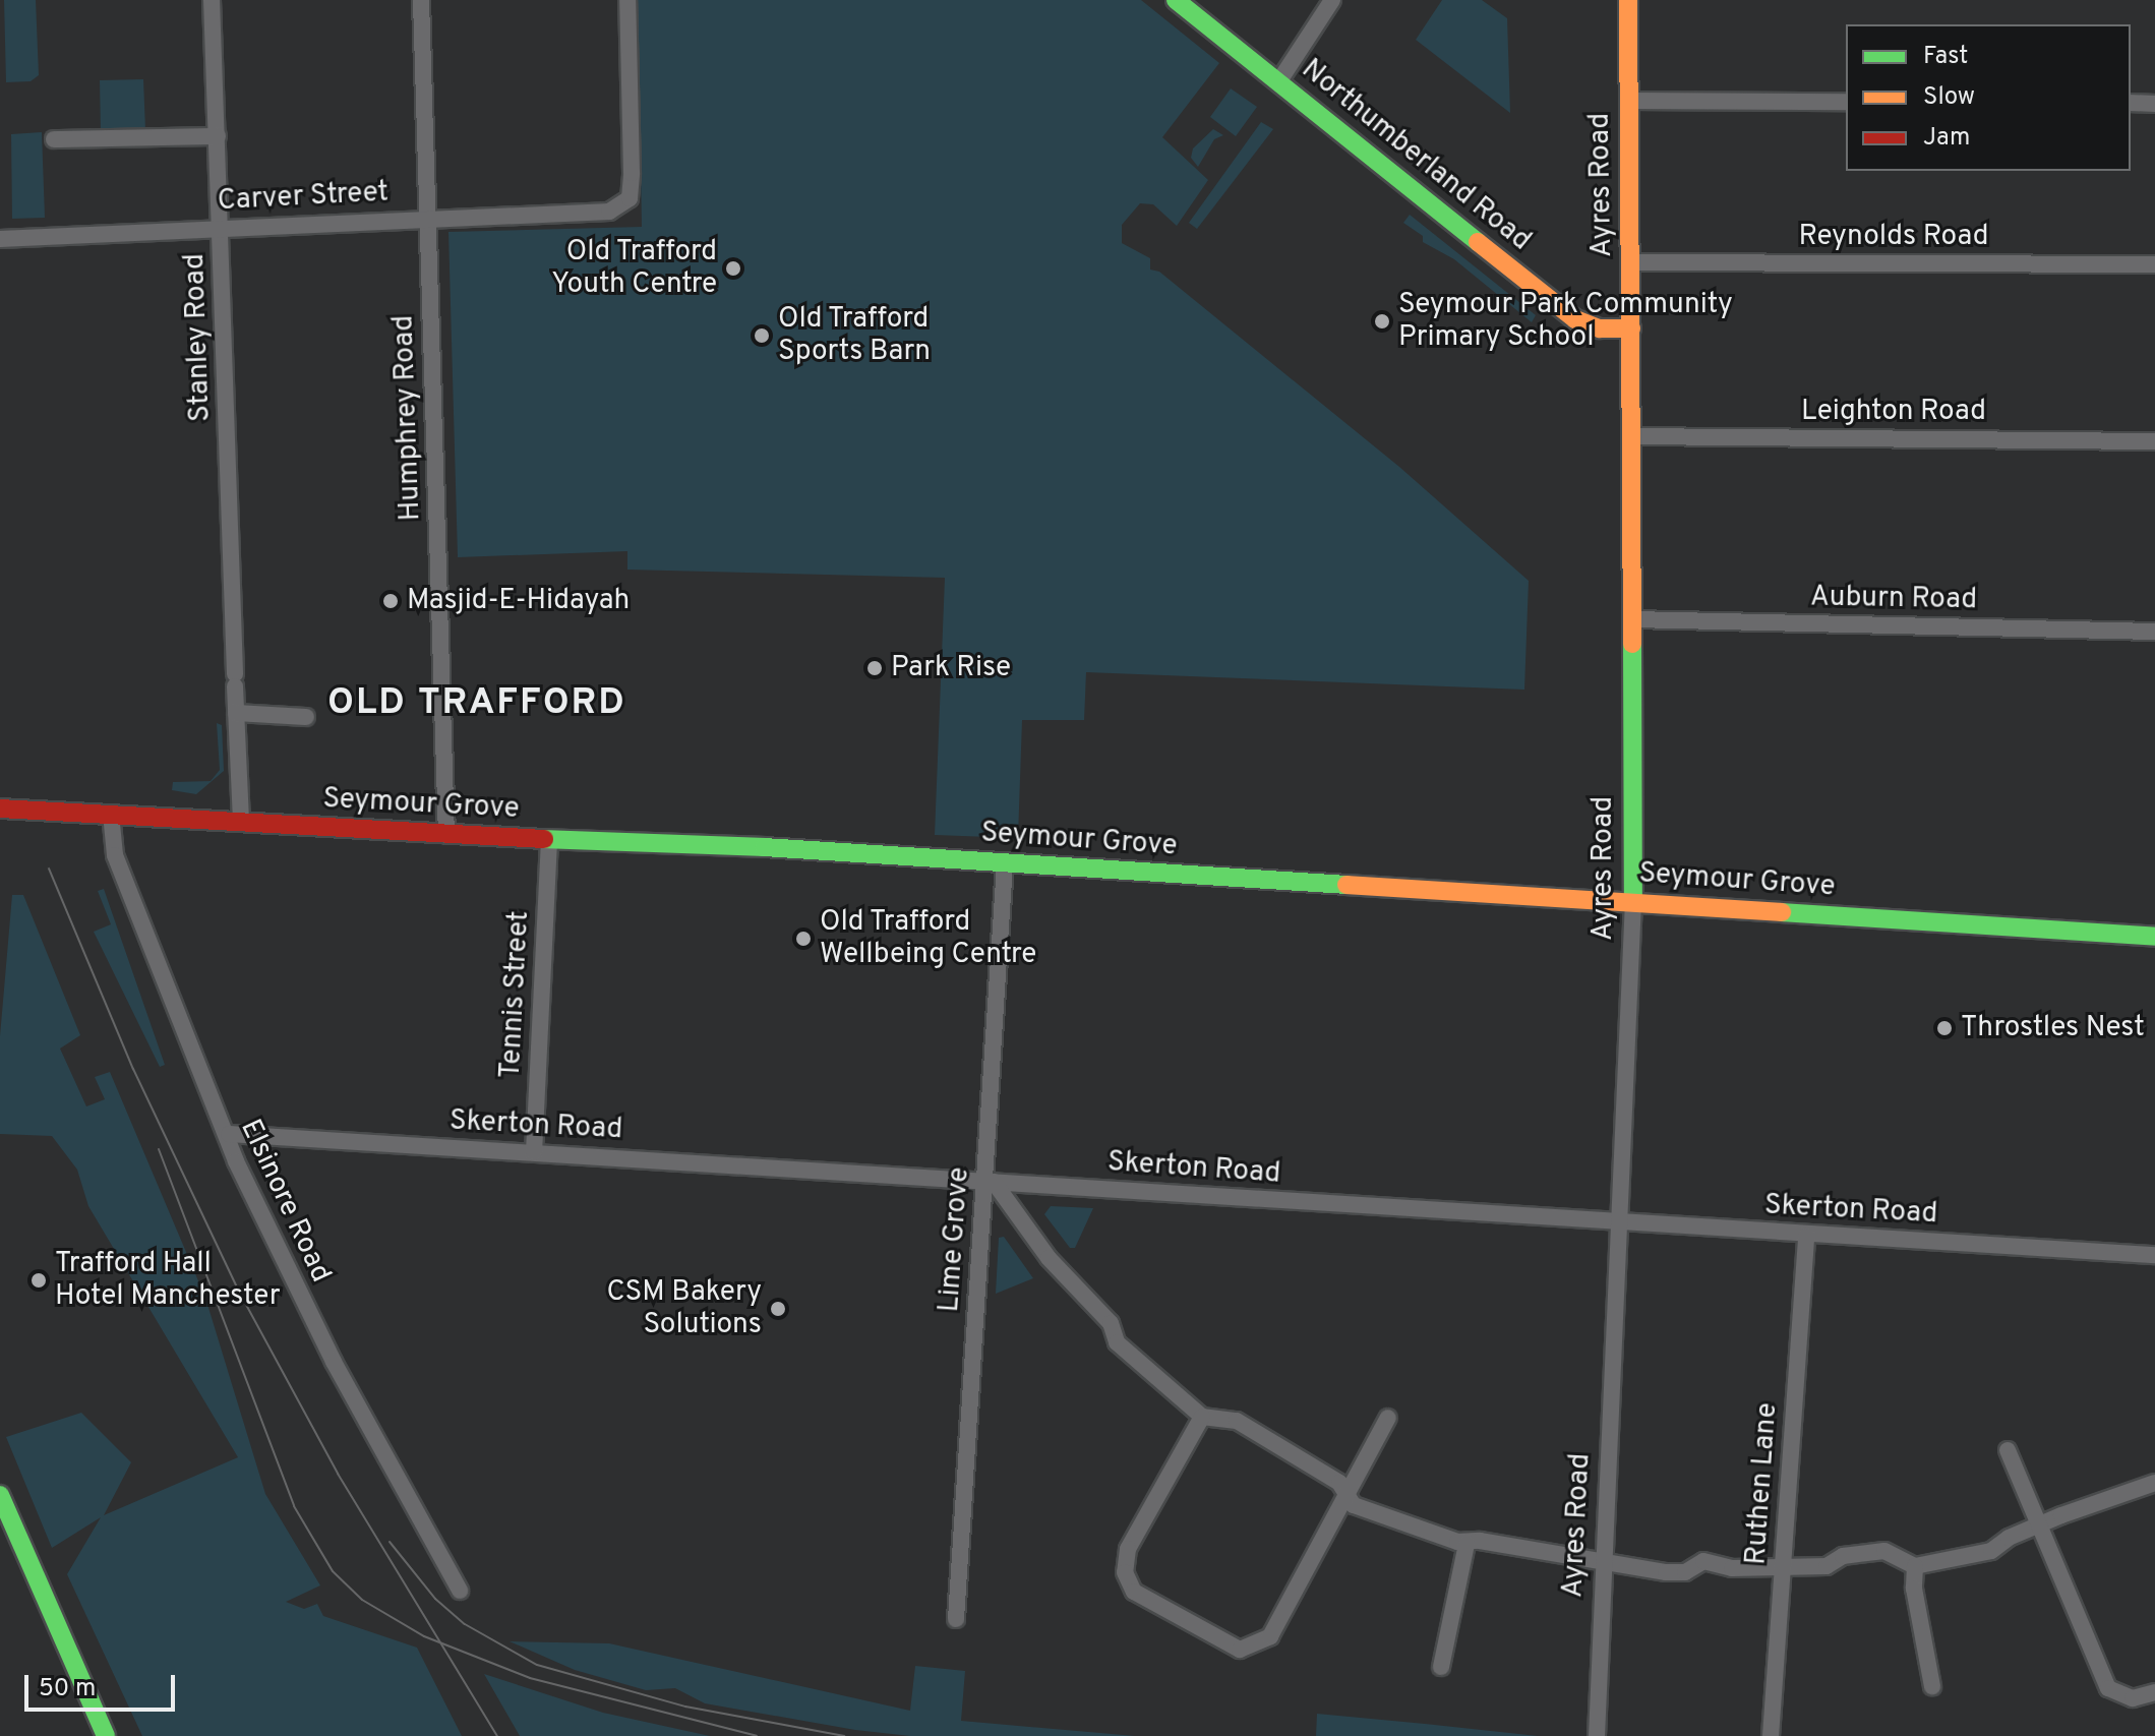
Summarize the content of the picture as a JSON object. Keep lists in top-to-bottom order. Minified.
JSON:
{"streets":{"main road":["Northumberland Road","Ayres Road","Seymour Grove"],"street":["Carver Street","Reynolds Road","Stanley Road","Leighton Road","Humphrey Road","Auburn Road","Tennis Street","Skerton Road","Elsinore Road","Lime Grove","Ruthen Lane"]},"crossings":[["Northumberland Road","Ayres Road"],["Ayres Road","Reynolds Road"],["Ayres Road","Leighton Road"],["Ayres Road","Auburn Road"],["Ayres Road","Seymour Grove"],["Ayres Road","Skerton Road"],["Carver Street","Stanley Road"],["Carver Street","Humphrey Road"],["Stanley Road","Seymour Grove"],["Humphrey Road","Seymour Grove"],["Seymour Grove","Tennis Street"],["Seymour Grove","Elsinore Road"],["Seymour Grove","Lime Grove"],["Tennis Street","Skerton Road"],["Skerton Road","Elsinore Road"],["Skerton Road","Lime Grove"],["Skerton Road","Ruthen Lane"]],"districts":["OLD TRAFFORD"],"places":["Old Trafford Youth Centre","Seymour Park Community Primary School","Old Trafford Sports Barn","Masjid-E-Hidayah","Park Rise","Old Trafford Wellbeing Centre","Throstles Nest","Trafford Hall Hotel Manchester","CSM Bakery Solutions"],"legend":["Fast","Slow","Jam"],"scale_bar":"50 m"}
